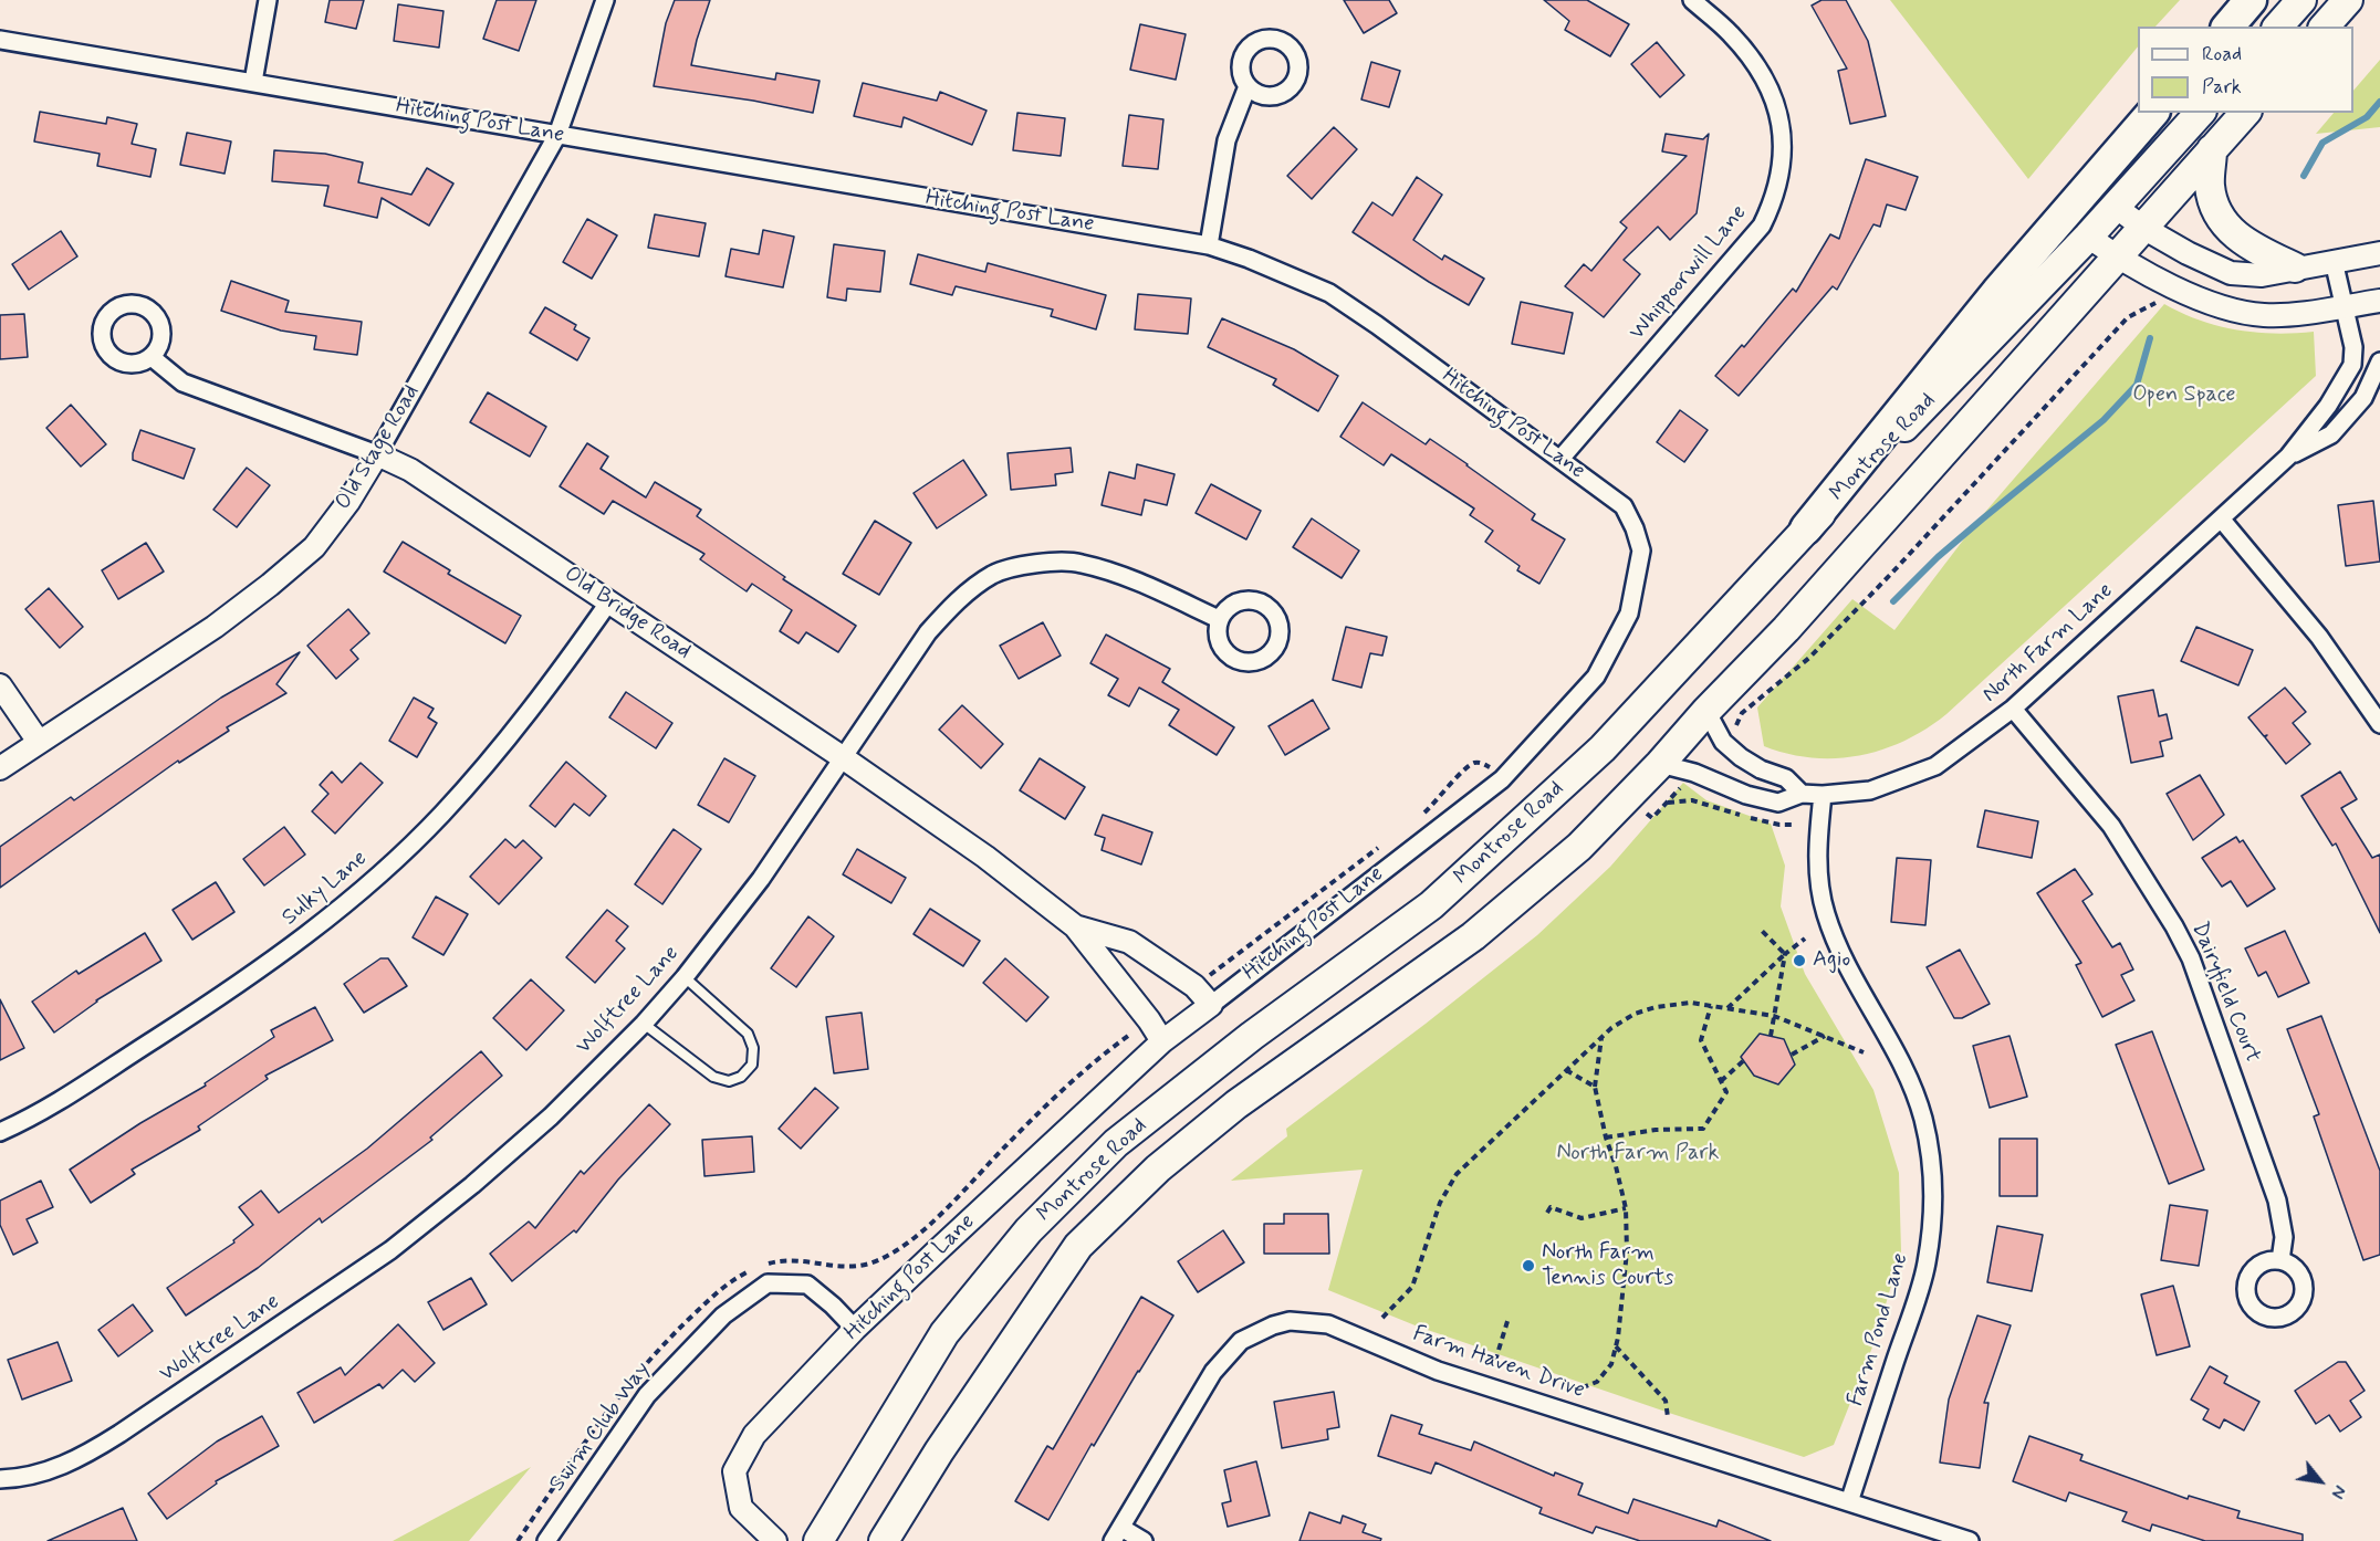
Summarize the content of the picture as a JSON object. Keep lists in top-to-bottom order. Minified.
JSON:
{"streets":{"main road":["Montrose Road"],"street":["Hitching Post Lane","Whippoorwill Lane","Old Stage Road","Old Bridge Road","North Farm Lane","Sulky Lane","Dairyfield Court","Wolftree Lane","Farm Pond Lane","Farm Haven Drive","Swim Club Way"]},"crossings":[["Hitching Post Lane","Whippoorwill Lane"],["Hitching Post Lane","Old Stage Road"],["Hitching Post Lane","Old Bridge Road"],["Hitching Post Lane","Swim Club Way"],["Old Stage Road","Old Bridge Road"],["Montrose Road","North Farm Lane"],["Old Bridge Road","Sulky Lane"],["Old Bridge Road","Wolftree Lane"],["North Farm Lane","Dairyfield Court"],["North Farm Lane","Farm Pond Lane"],["Farm Pond Lane","Farm Haven Drive"]],"parks":["Open Space","North Farm Park"],"places":["Agio","North Farm Tennis Courts"],"legend":["Road","Park"],"north":"bottom right"}
